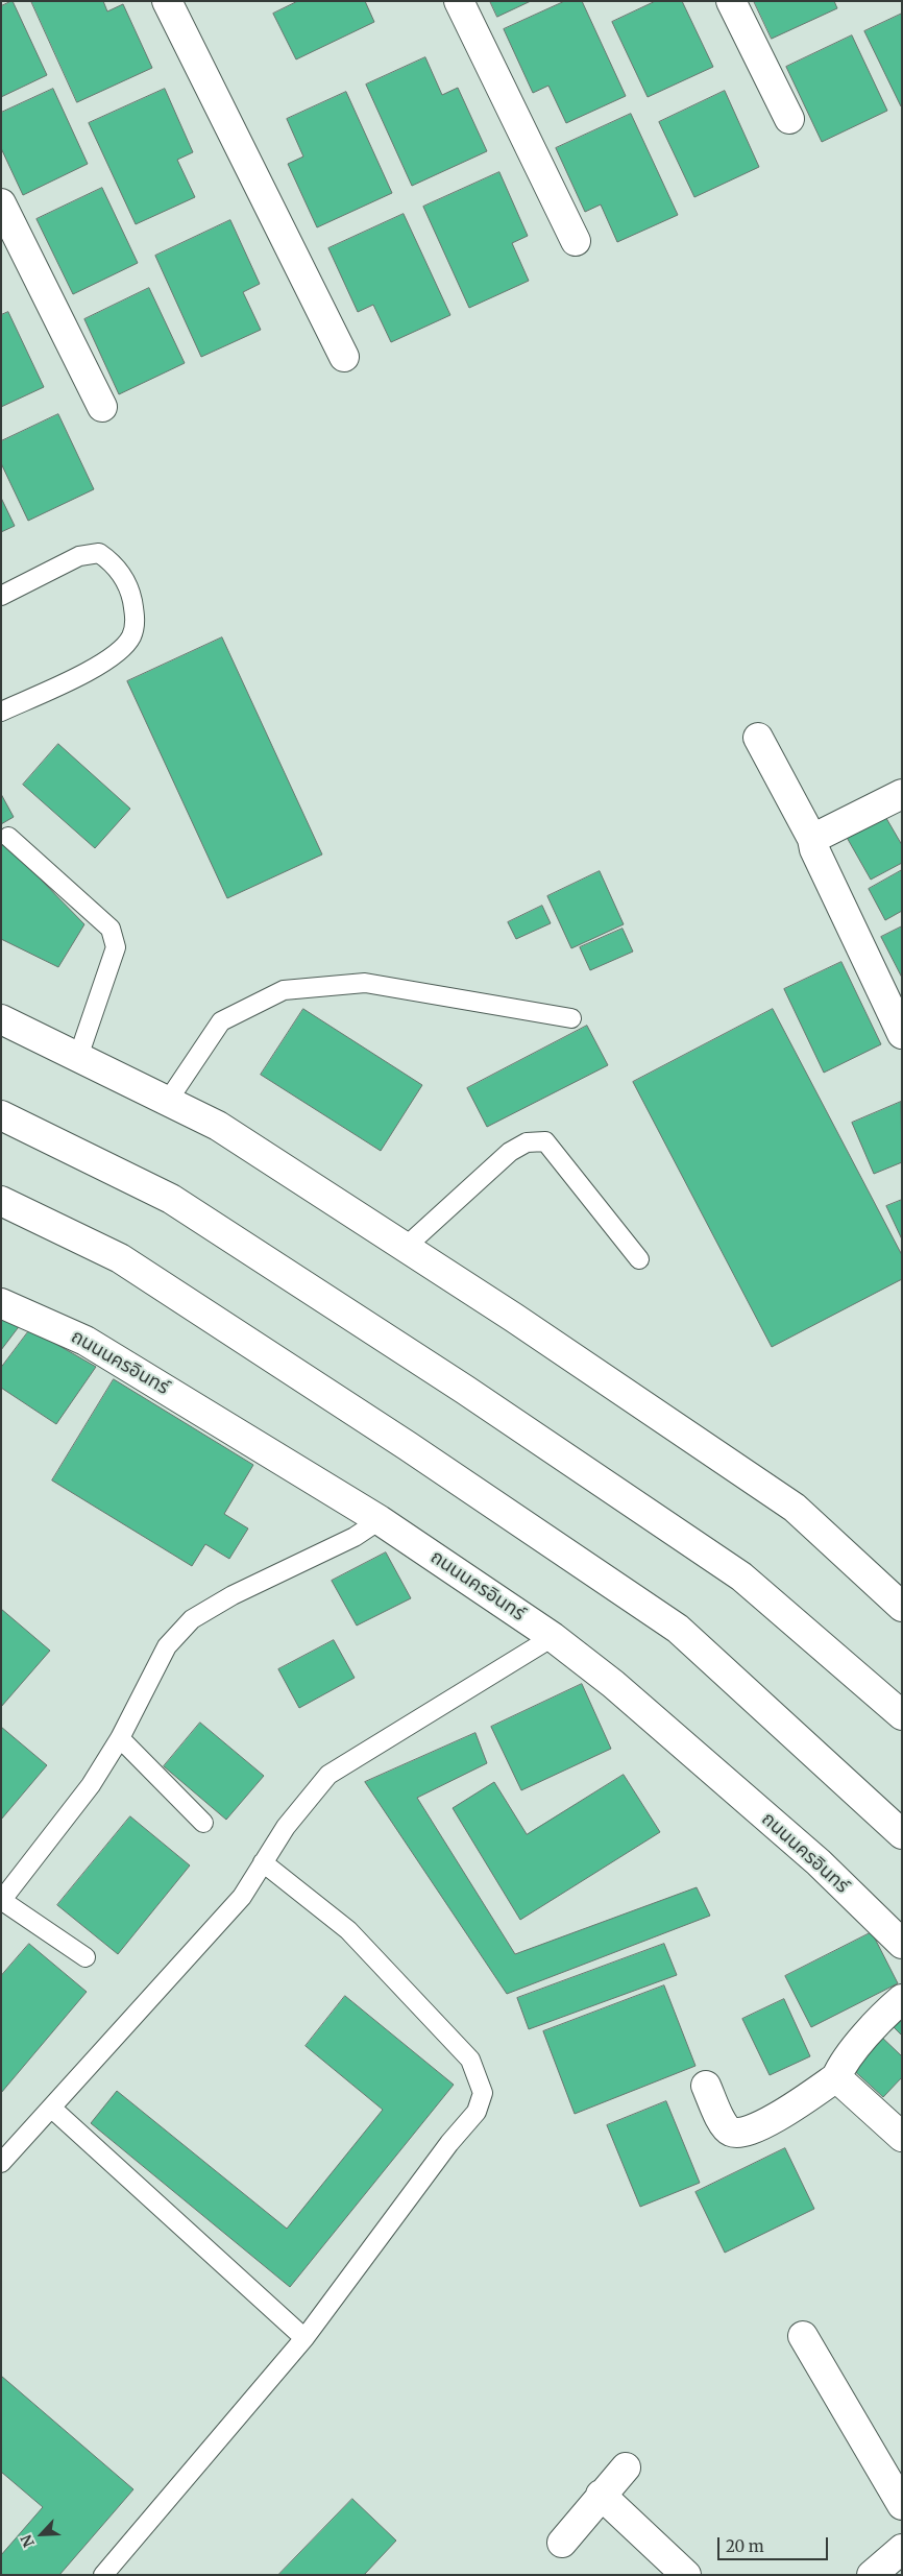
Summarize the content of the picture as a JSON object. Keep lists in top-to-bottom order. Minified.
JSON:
{"streets":{"main road":["ถนนนครอินทร์"]},"scale_bar":"20 m","north":"bottom left"}
